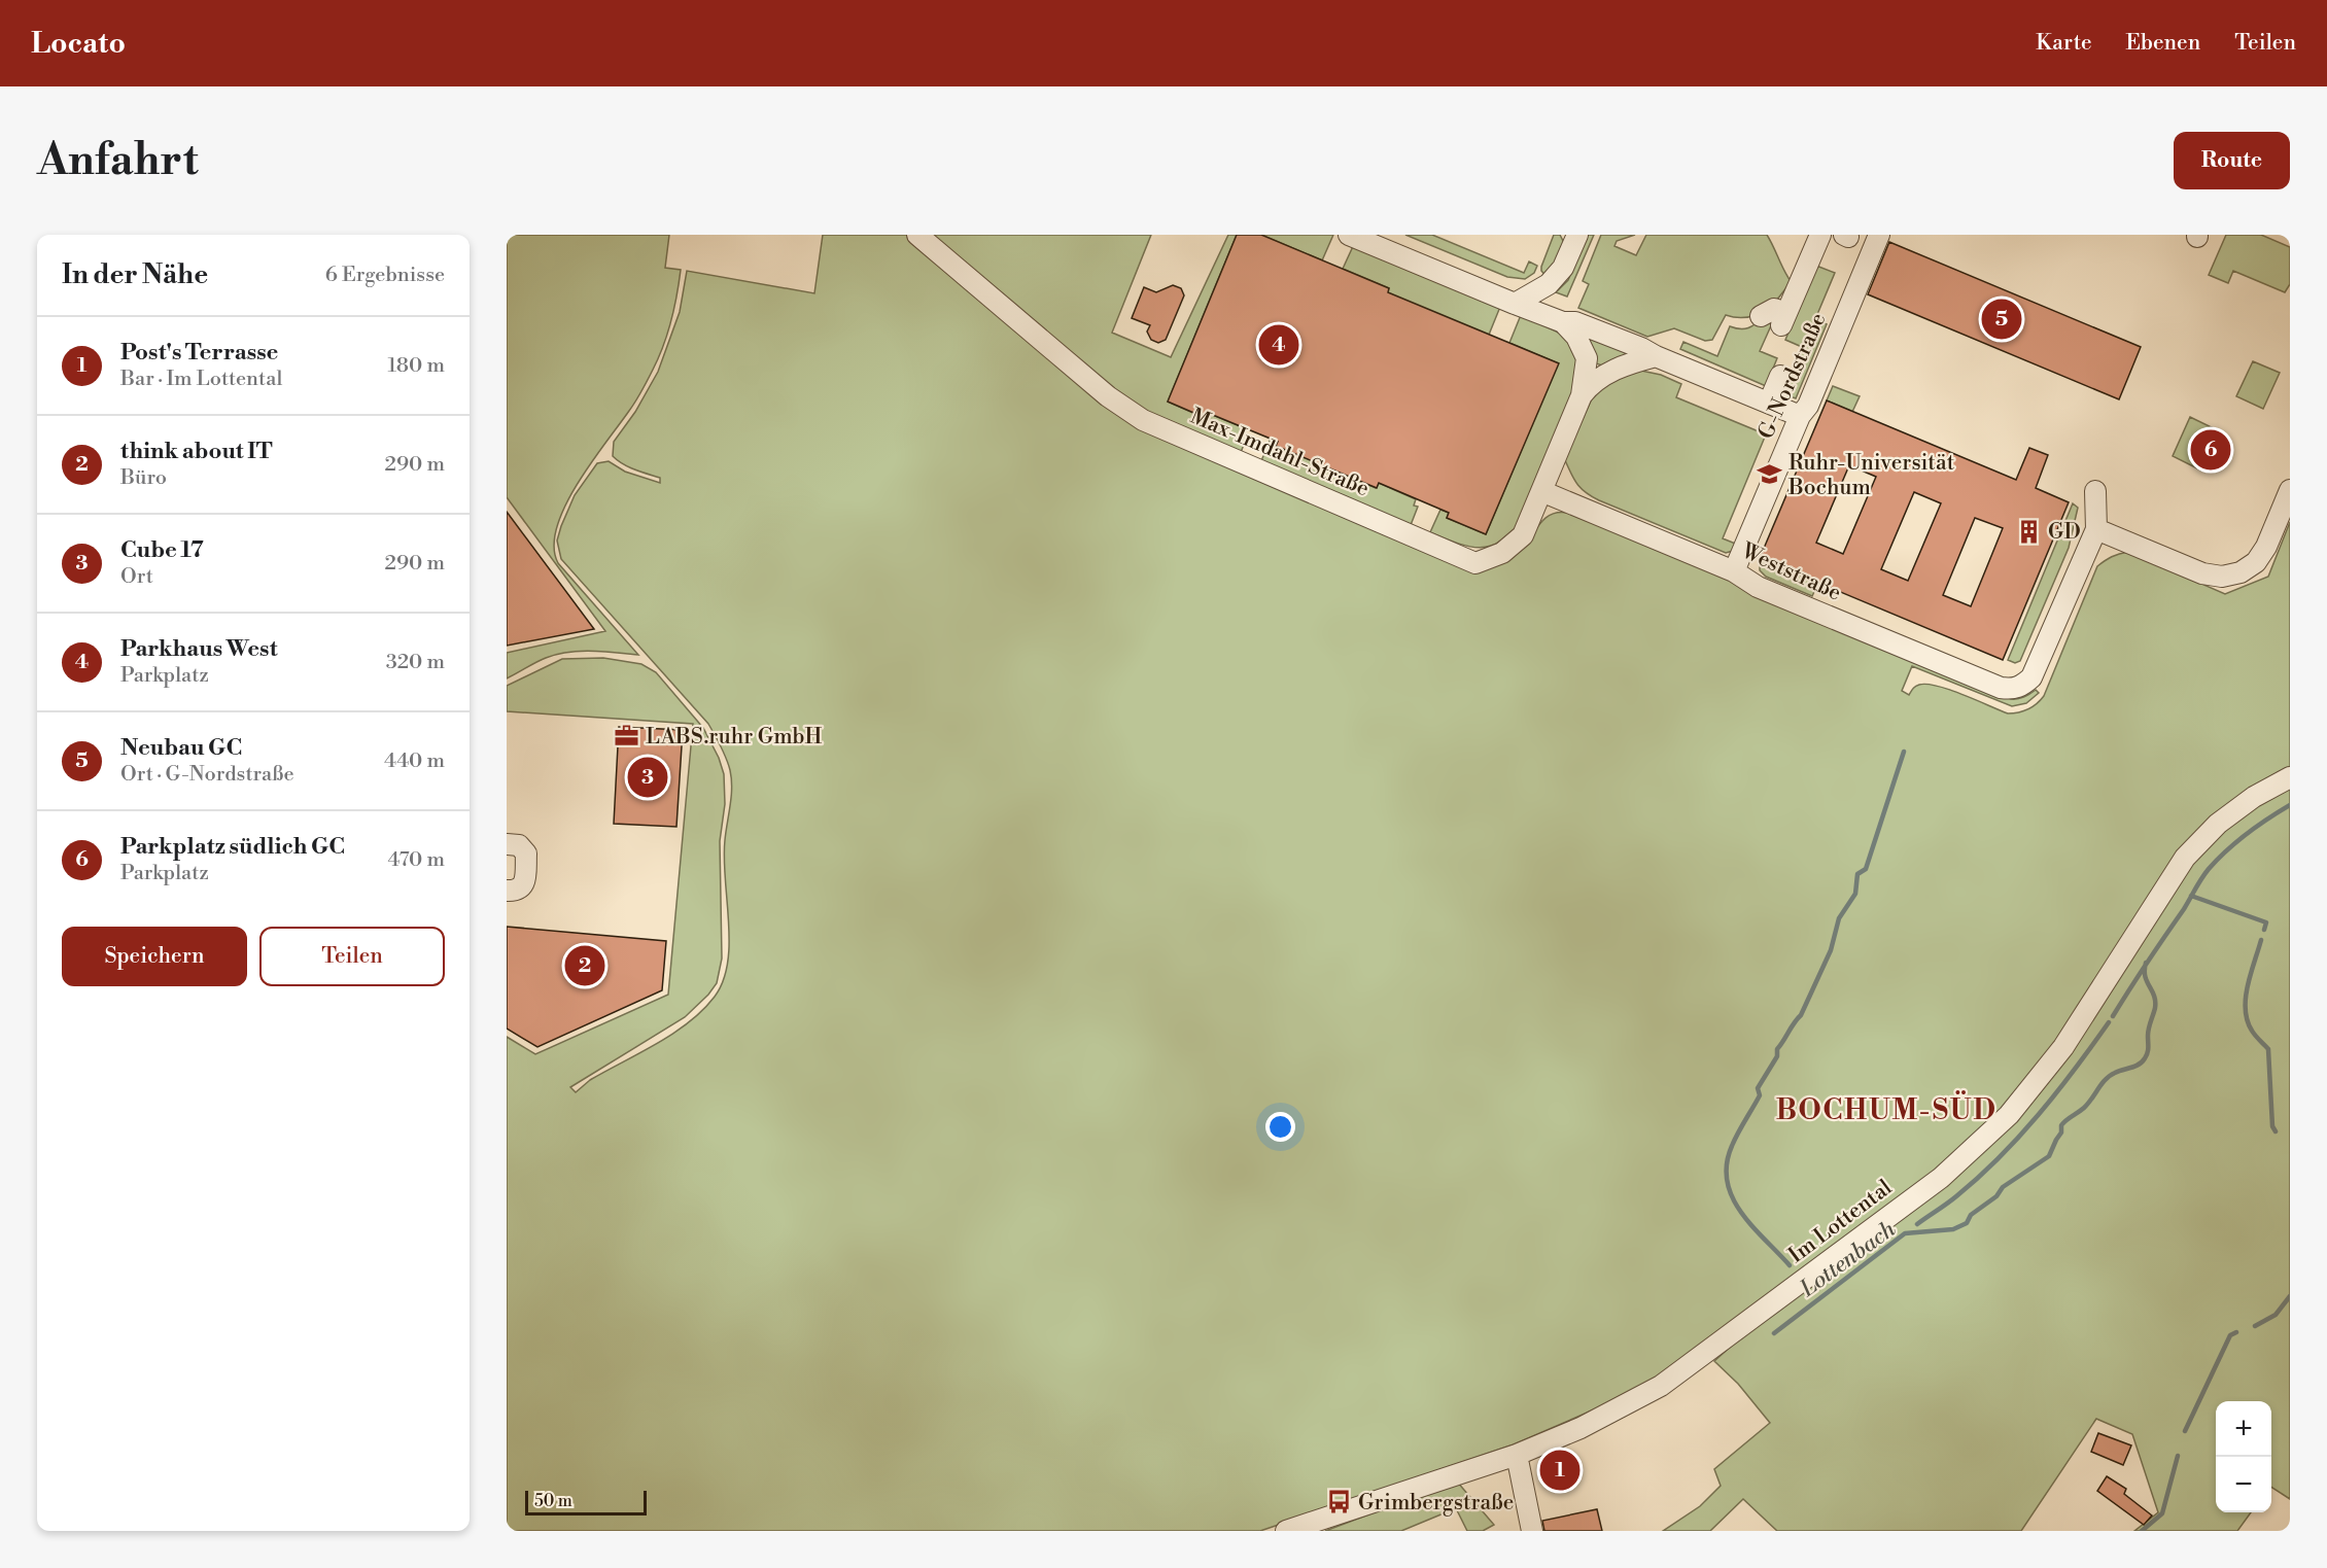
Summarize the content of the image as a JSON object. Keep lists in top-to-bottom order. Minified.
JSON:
{"streets":{"street":["G-Nordstraße","Max-Imdahl-Straße","Weststraße","Im Lottental"]},"crossings":[["G-Nordstraße","Weststraße"],["Max-Imdahl-Straße","Weststraße"]],"districts":["BOCHUM-SÜD"],"water":["Lottenbach"],"places":{"school or university":["Ruhr-Universität Bochum"],"building":["GD"],"office":["LABS.ruhr GmbH"],"bus stop":["Grimbergstraße"]},"scale_bar":"50 m","page":{"header":"Locato","nav":["Karte","Ebenen","Teilen"],"buttons":["Route",["Speichern","Teilen"]],"title":"Anfahrt","heading":["In der Nähe","6 Ergebnisse"],"pins":["5","4","6","3","2","1"],"list":[{"mark":"1","name":"Post's Terrasse","note":"Bar · Im Lottental","value":"180 m"},{"mark":"2","name":"think about IT","note":"Büro","value":"290 m"},{"mark":"3","name":"Cube 17","note":"Ort","value":"290 m"},{"mark":"4","name":"Parkhaus West","note":"Parkplatz","value":"320 m"},{"mark":"5","name":"Neubau GC","note":"Ort · G-Nordstraße","value":"440 m"},{"mark":"6","name":"Parkplatz südlich GC","note":"Parkplatz","value":"470 m"}],"map_buttons":["+","−"],"scale":"50 m"}}
